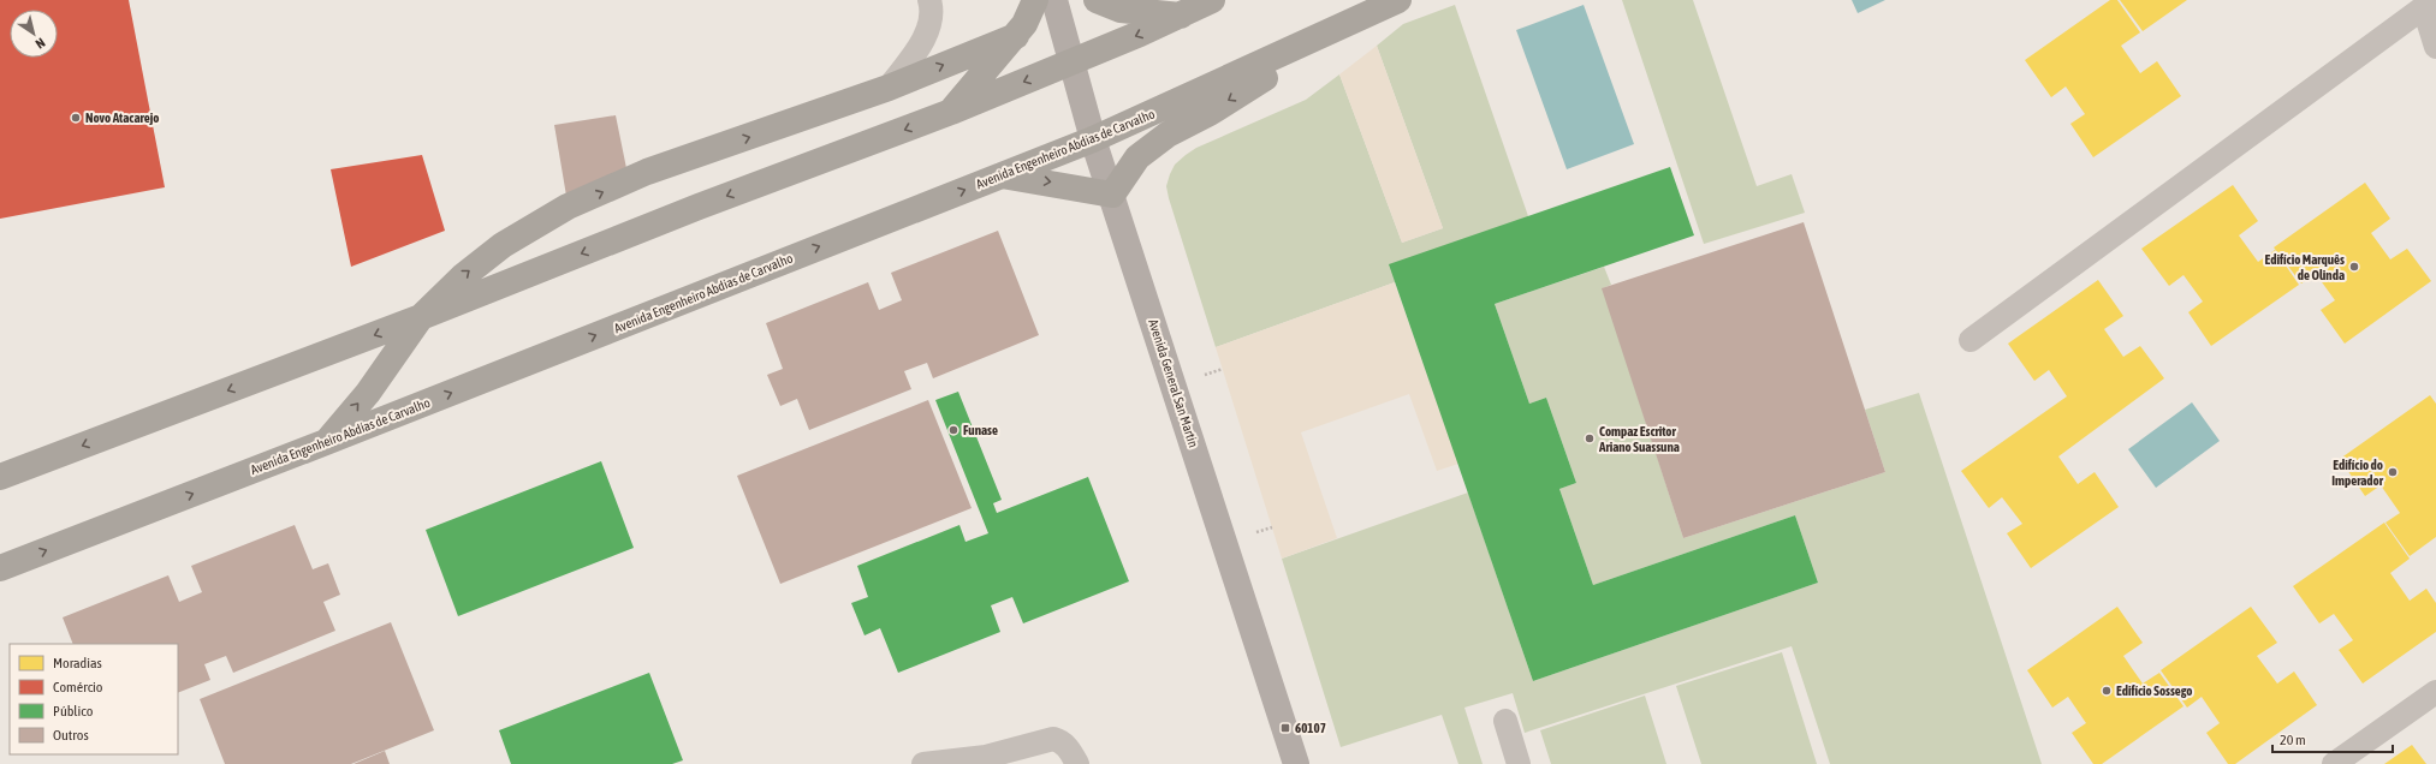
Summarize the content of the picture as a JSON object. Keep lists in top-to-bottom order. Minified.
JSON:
{"streets":{"highway":["Avenida Engenheiro Abdias de Carvalho"],"main road":["Avenida General San Martin"]},"crossings":[["Avenida Engenheiro Abdias de Carvalho","Avenida General San Martin"]],"places":{"other":["Novo Atacarejo","Edifício Marquês de Olinda","Funase","Compaz Escritor Ariano Suassuna","Edifício do Imperador","Edifício Sossego"],"transit":["60107"]},"legend":["Moradias","Comércio","Público","Outros"],"scale_bar":"20 m","north":"bottom right"}
